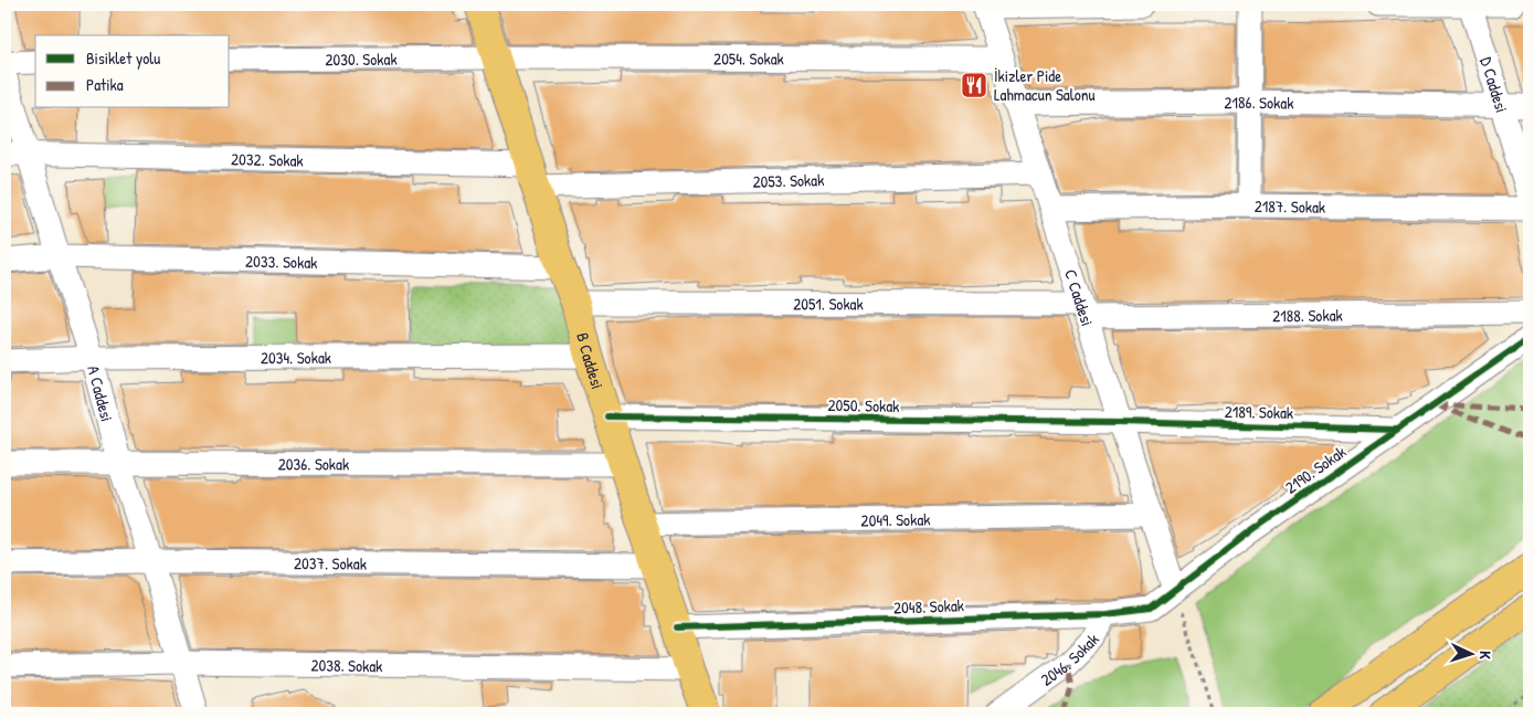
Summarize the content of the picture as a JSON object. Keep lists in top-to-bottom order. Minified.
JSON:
{"streets":{"main road":["B Caddesi"],"street":["2054. Sokak","2030. Sokak","D Caddesi","2186. Sokak","2032. Sokak","2053. Sokak","2187. Sokak","2033. Sokak","C Caddesi","2051. Sokak","2188. Sokak","2034. Sokak","A Caddesi","2050. Sokak","2189. Sokak","2036. Sokak","2190. Sokak","2049. Sokak","2037. Sokak","2048. Sokak","2046. Sokak","2038. Sokak"]},"crossings":[["2054. Sokak","2030. Sokak"],["2054. Sokak","C Caddesi"],["2054. Sokak","B Caddesi"],["2030. Sokak","B Caddesi"],["D Caddesi","2186. Sokak"],["2186. Sokak","C Caddesi"],["2032. Sokak","2053. Sokak"],["2032. Sokak","B Caddesi"],["2032. Sokak","A Caddesi"],["2053. Sokak","C Caddesi"],["2053. Sokak","B Caddesi"],["2187. Sokak","C Caddesi"],["2033. Sokak","B Caddesi"],["2033. Sokak","A Caddesi"],["C Caddesi","2051. Sokak"],["C Caddesi","2188. Sokak"],["C Caddesi","2050. Sokak"],["C Caddesi","2189. Sokak"],["C Caddesi","2190. Sokak"],["C Caddesi","2049. Sokak"],["C Caddesi","2048. Sokak"],["2051. Sokak","2188. Sokak"],["2051. Sokak","B Caddesi"],["2034. Sokak","B Caddesi"],["2034. Sokak","A Caddesi"],["B Caddesi","2050. Sokak"],["B Caddesi","2036. Sokak"],["B Caddesi","2049. Sokak"],["B Caddesi","2037. Sokak"],["B Caddesi","2048. Sokak"],["B Caddesi","2038. Sokak"],["A Caddesi","2036. Sokak"],["A Caddesi","2037. Sokak"],["A Caddesi","2038. Sokak"],["2050. Sokak","2189. Sokak"],["2189. Sokak","2190. Sokak"],["2190. Sokak","2048. Sokak"],["2048. Sokak","2046. Sokak"]],"places":{"restaurant":["İkizler Pide Lahmacun Salonu"]},"legend":["Bisiklet yolu","Patika"],"north":"right"}
